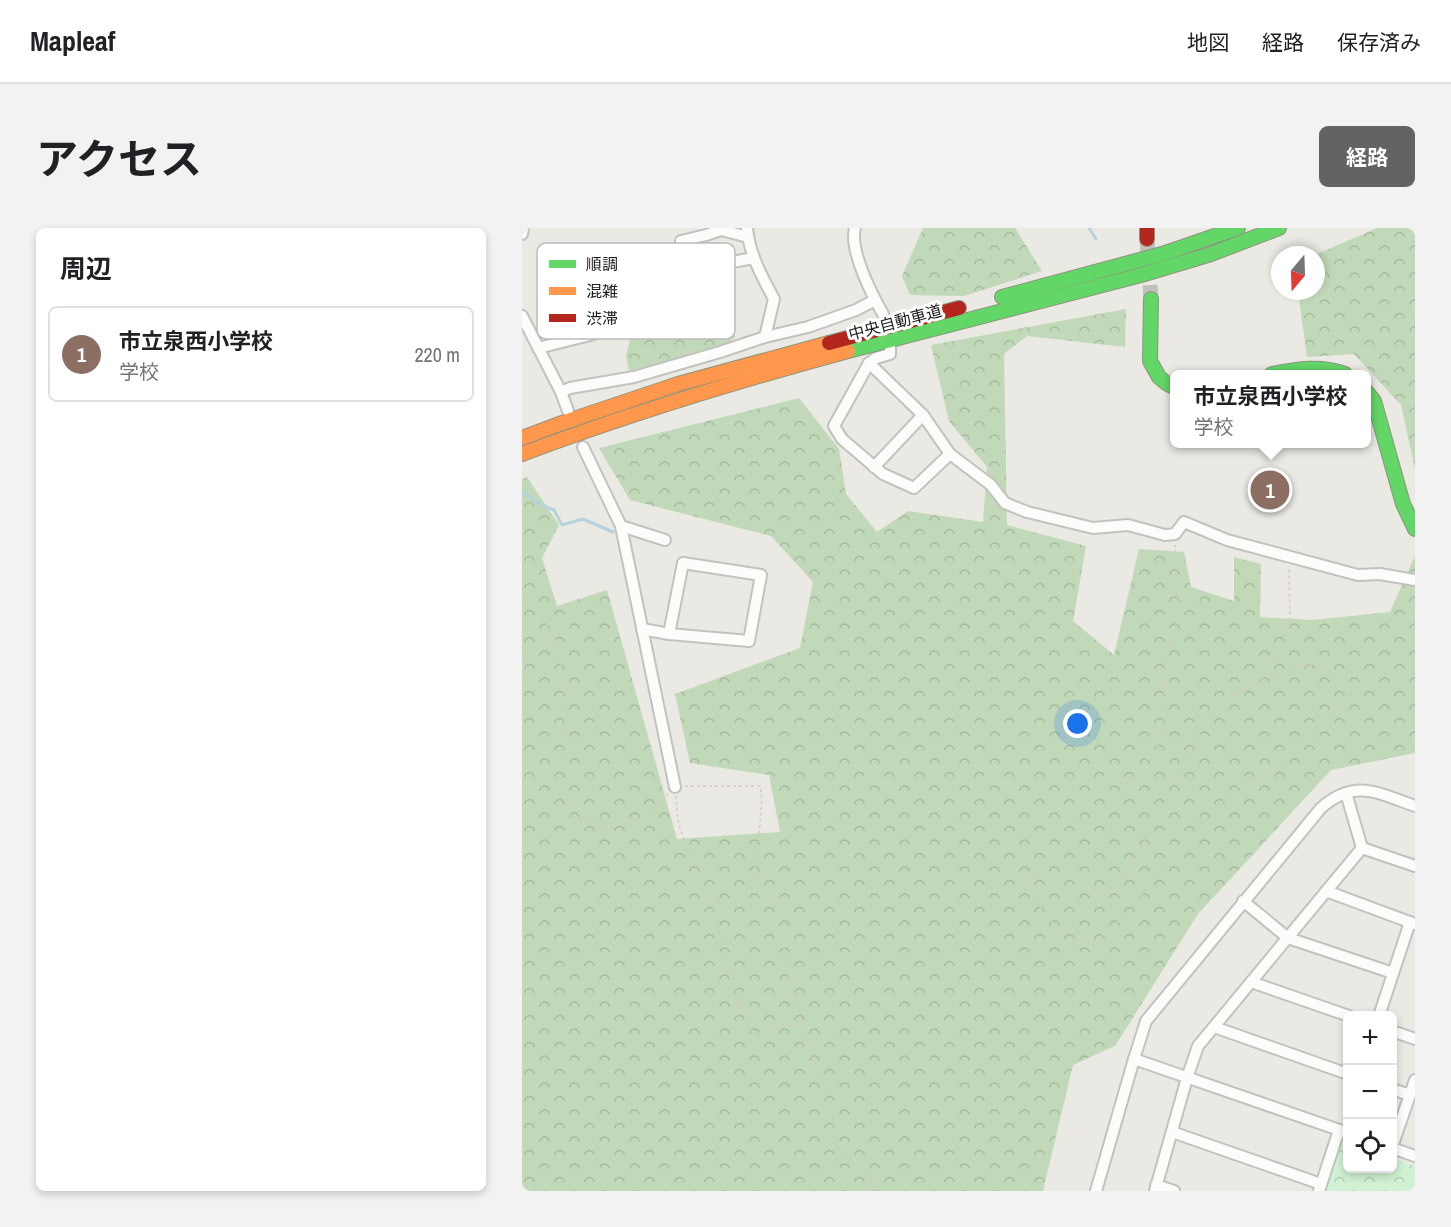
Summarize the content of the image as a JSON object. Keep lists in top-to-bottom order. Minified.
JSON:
{"streets":{"main road":["中央自動車道"]},"legend":["順調","混雑","渋滞"],"north":"bottom","page":{"header":"Mapleaf","nav":["地図","経路","保存済み"],"title":"アクセス","buttons":"経路","heading":"周辺","list":[{"mark":"1","name":"市立泉西小学校","note":"学校","value":"220 m"}],"popup":["市立泉西小学校","学校"],"pins":"1","map_buttons":["+","−"]}}
